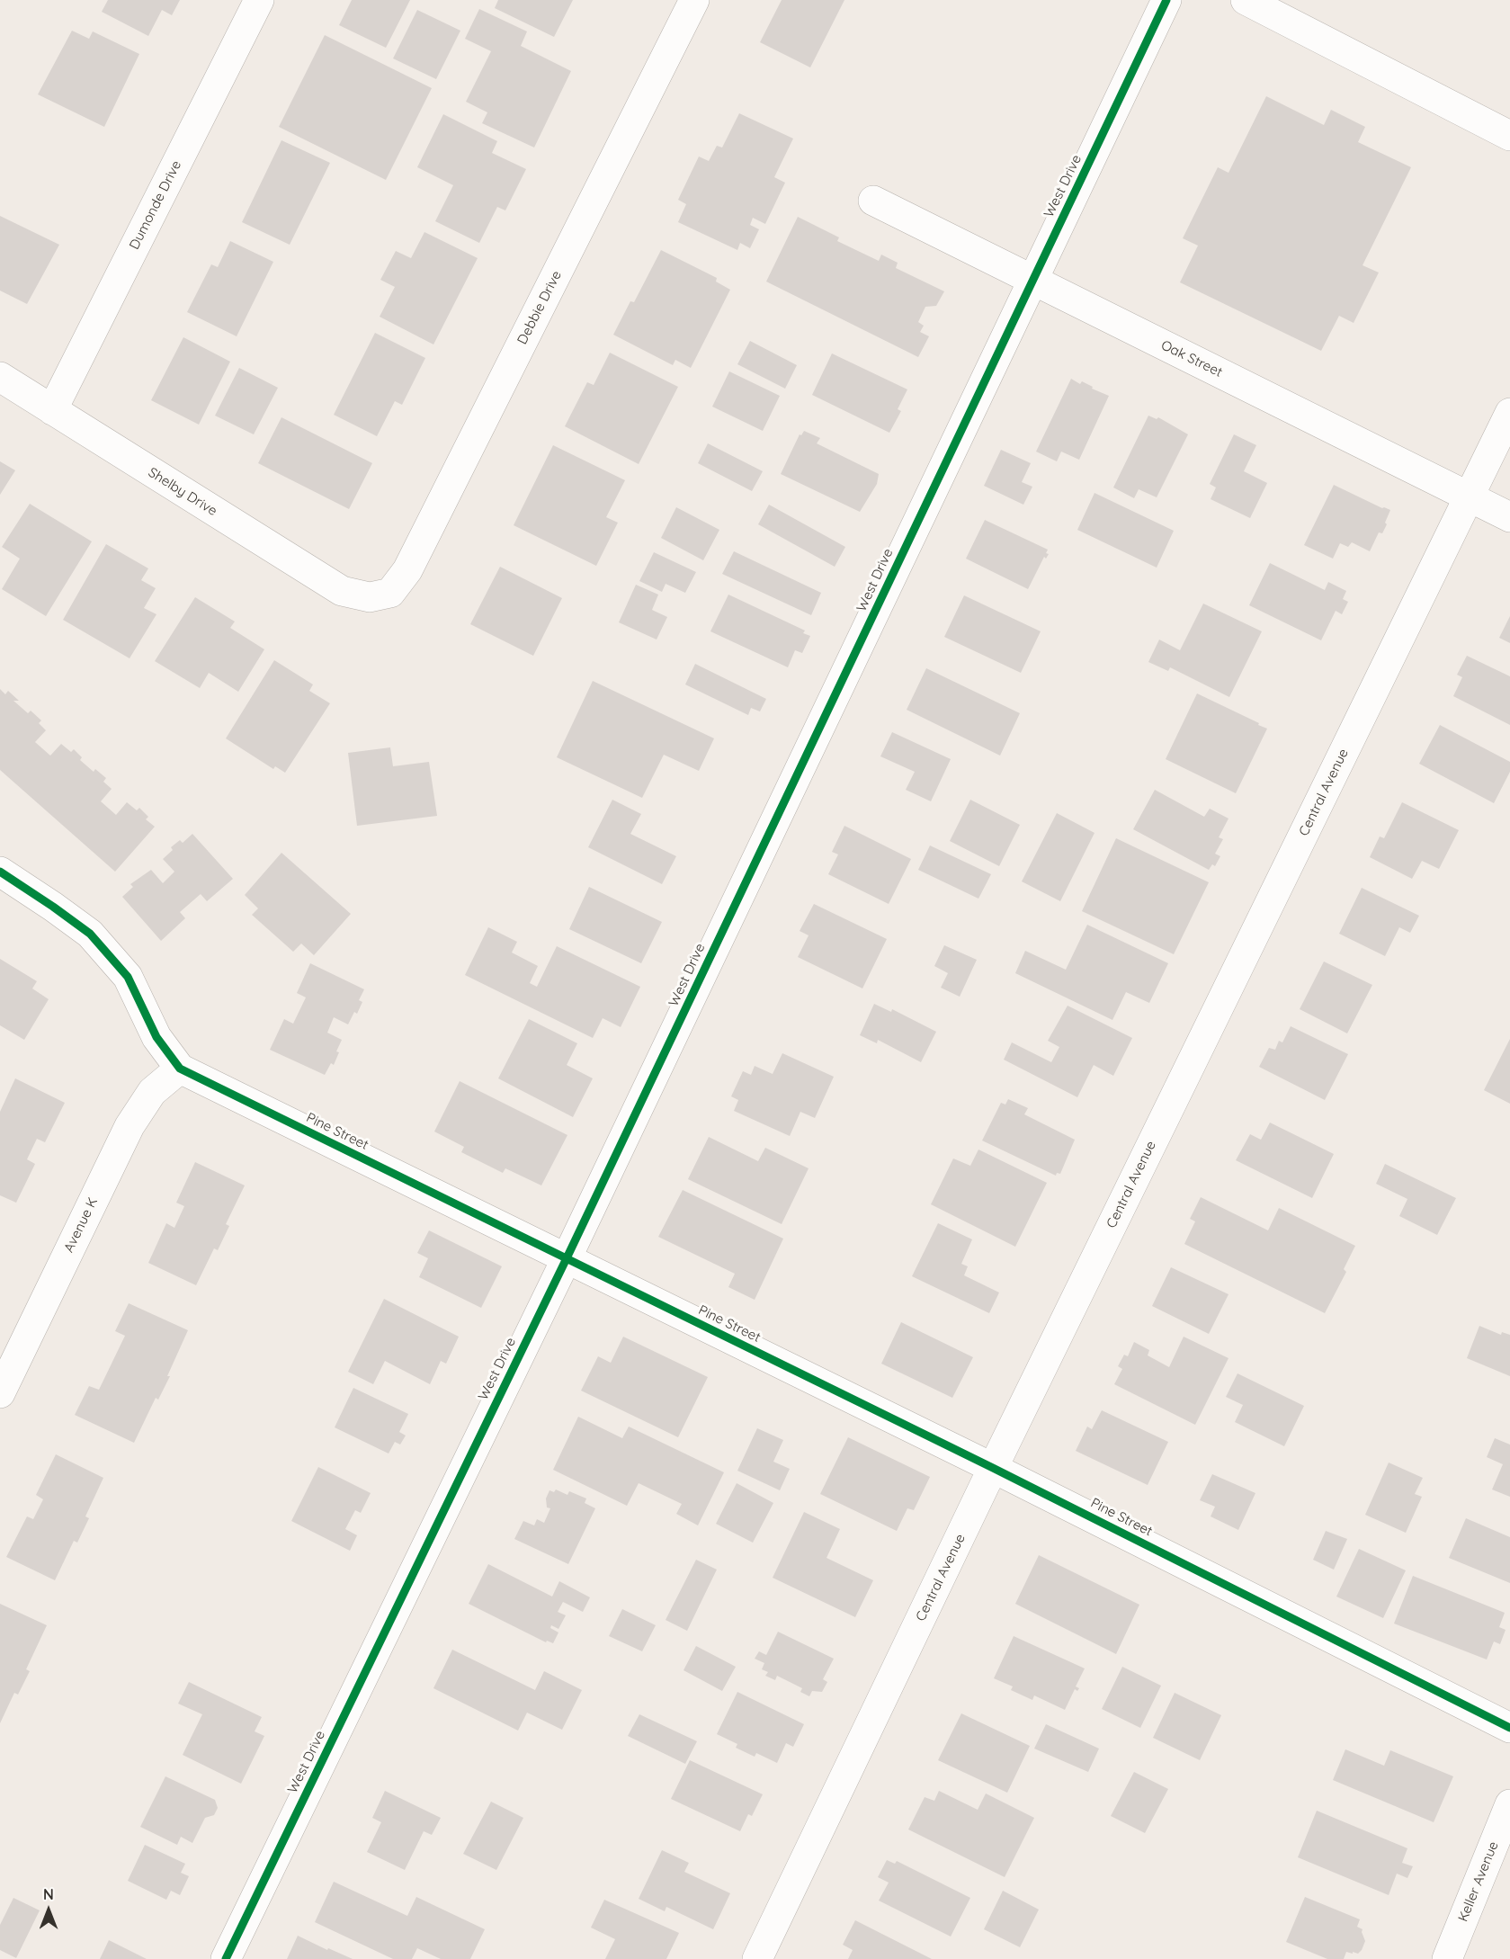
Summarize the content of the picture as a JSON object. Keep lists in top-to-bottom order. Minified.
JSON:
{"streets":{"street":["West Drive","Dumonde Drive","Debbie Drive","Oak Street","Shelby Drive","Central Avenue","Pine Street","Avenue K","Keller Avenue"]},"crossings":[["West Drive","Oak Street"],["West Drive","Pine Street"],["Dumonde Drive","Shelby Drive"],["Debbie Drive","Shelby Drive"],["Oak Street","Central Avenue"],["Central Avenue","Pine Street"],["Pine Street","Avenue K"]],"north":"top"}
